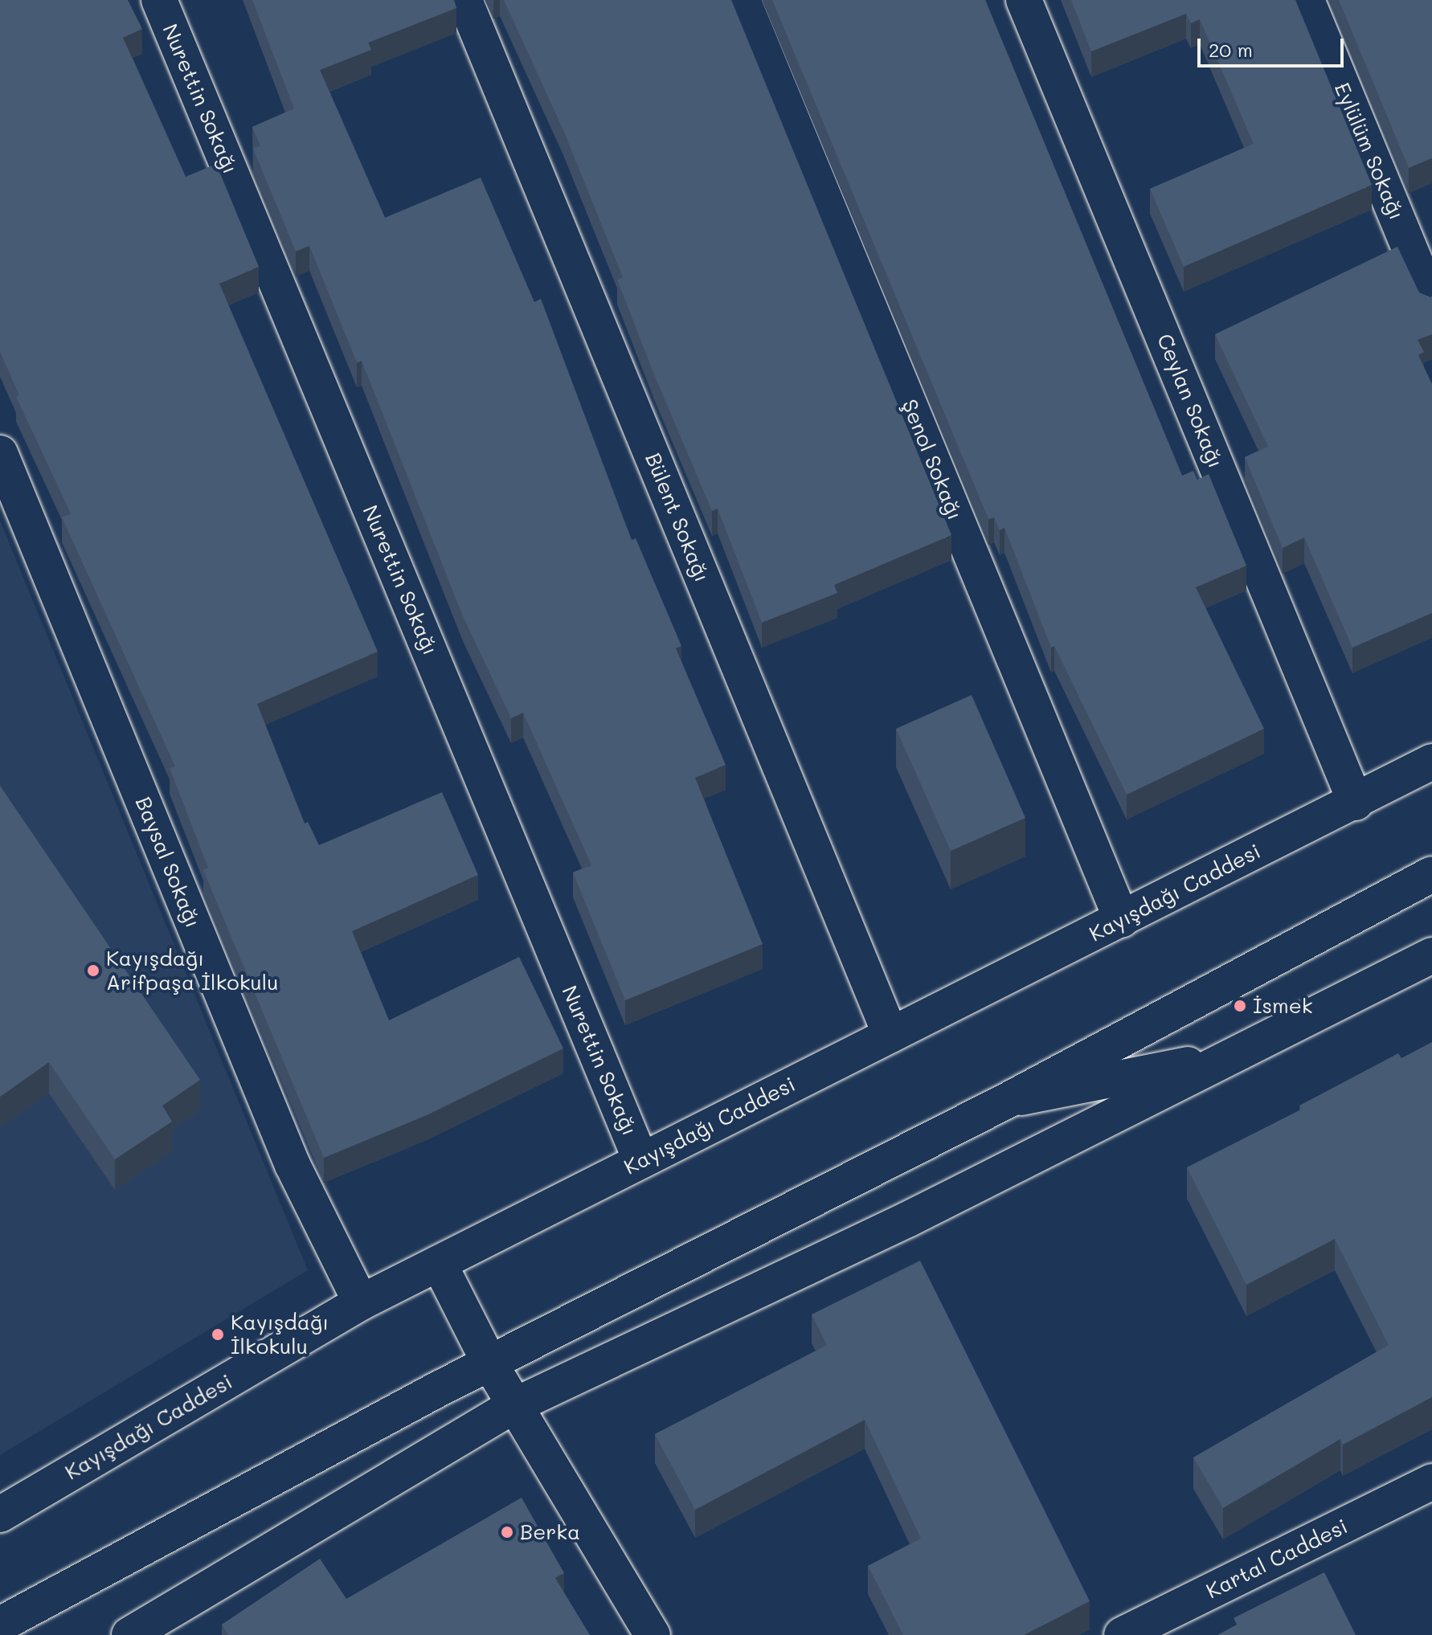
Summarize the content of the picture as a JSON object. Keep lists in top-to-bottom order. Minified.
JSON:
{"streets":{"street":["Nurettin Sokağı","Eylülüm Sokağı","Ceylan Sokağı","Şenol Sokağı","Bülent Sokağı","Baysal Sokağı","Kayışdağı Caddesi","Kartal Caddesi"]},"crossings":[["Nurettin Sokağı","Kayışdağı Caddesi"],["Ceylan Sokağı","Kayışdağı Caddesi"],["Şenol Sokağı","Kayışdağı Caddesi"],["Bülent Sokağı","Kayışdağı Caddesi"],["Baysal Sokağı","Kayışdağı Caddesi"]],"places":["Kayışdağı Arifpaşa İlkokulu","İsmek","Kayışdağı İlkokulu","Berka"],"scale_bar":"20 m"}
